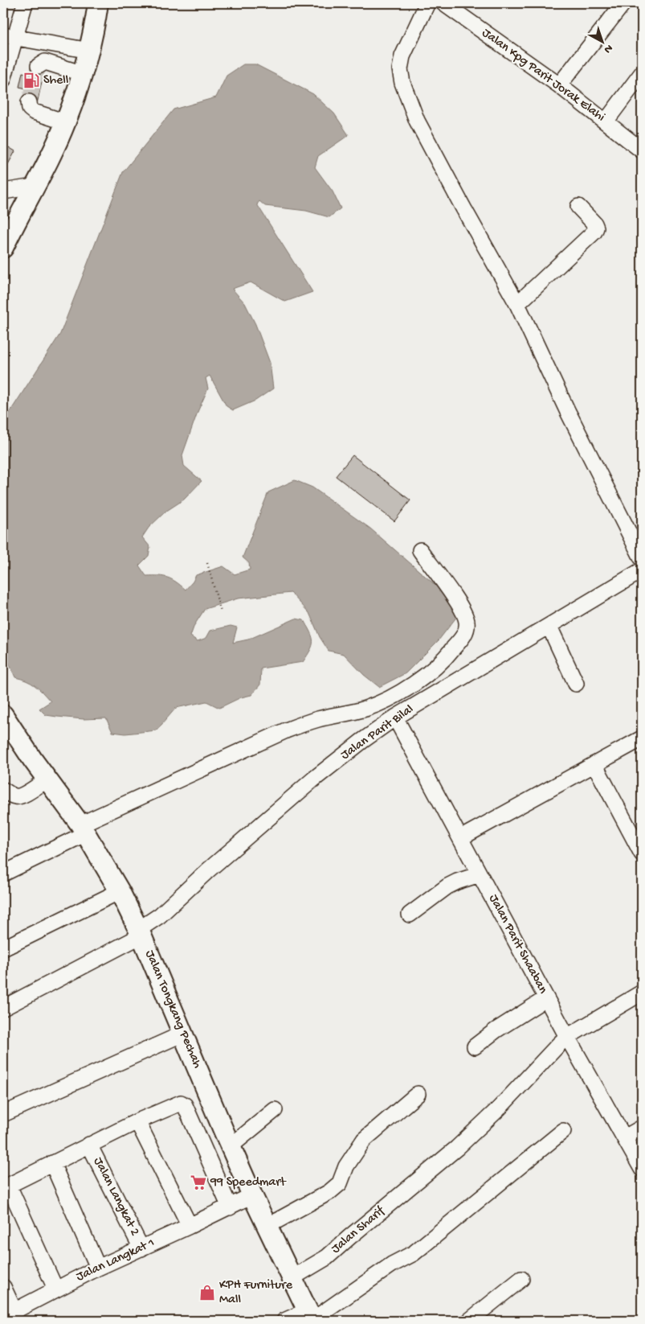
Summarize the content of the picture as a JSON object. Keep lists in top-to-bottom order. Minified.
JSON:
{"streets":{"main road":["Jalan Tongkang Pechah"],"street":["Jalan Kpg Parit Jorak Elahi","Jalan Parit Bilal","Jalan Parit Shaaban","Jalan Langkat 2","Jalan Sharif","Jalan Langkat 1"]},"crossings":[["Jalan Parit Bilal","Jalan Parit Shaaban"],["Jalan Parit Bilal","Jalan Tongkang Pechah"],["Jalan Parit Shaaban","Jalan Sharif"],["Jalan Tongkang Pechah","Jalan Sharif"],["Jalan Tongkang Pechah","Jalan Langkat 1"],["Jalan Langkat 2","Jalan Langkat 1"]],"places":{"fuel station":["Shell"],"supermarket":["99 Speedmart"],"shop":["KPH Furniture Mall"]},"north":"bottom right"}
